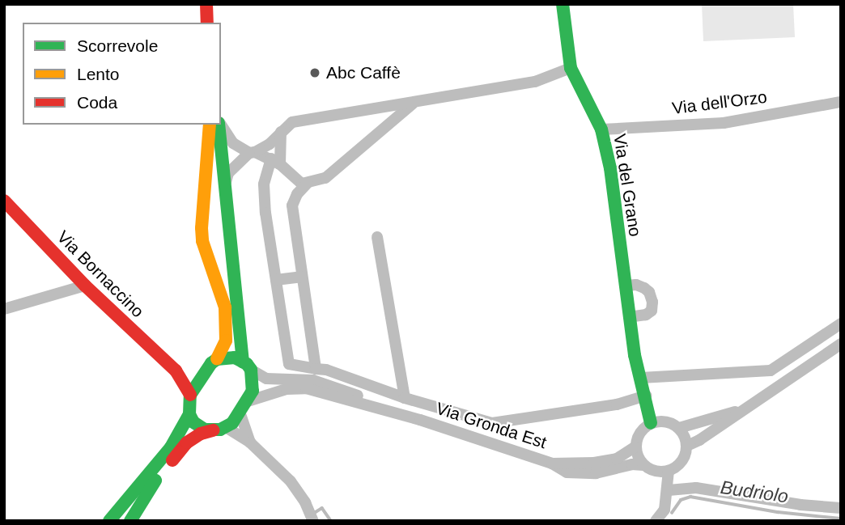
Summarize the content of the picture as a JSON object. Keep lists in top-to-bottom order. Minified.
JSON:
{"streets":{"main road":["Via del Grano","Via Bornaccino"],"street":["Via dell'Orzo","Via Gronda Est"]},"crossings":[["Via dell'Orzo","Via del Grano"],["Via del Grano","Via Gronda Est"],["Via Bornaccino","Via Gronda Est"]],"water":["Budriolo"],"places":["Abc Caffè"],"legend":["Scorrevole","Lento","Coda"]}
